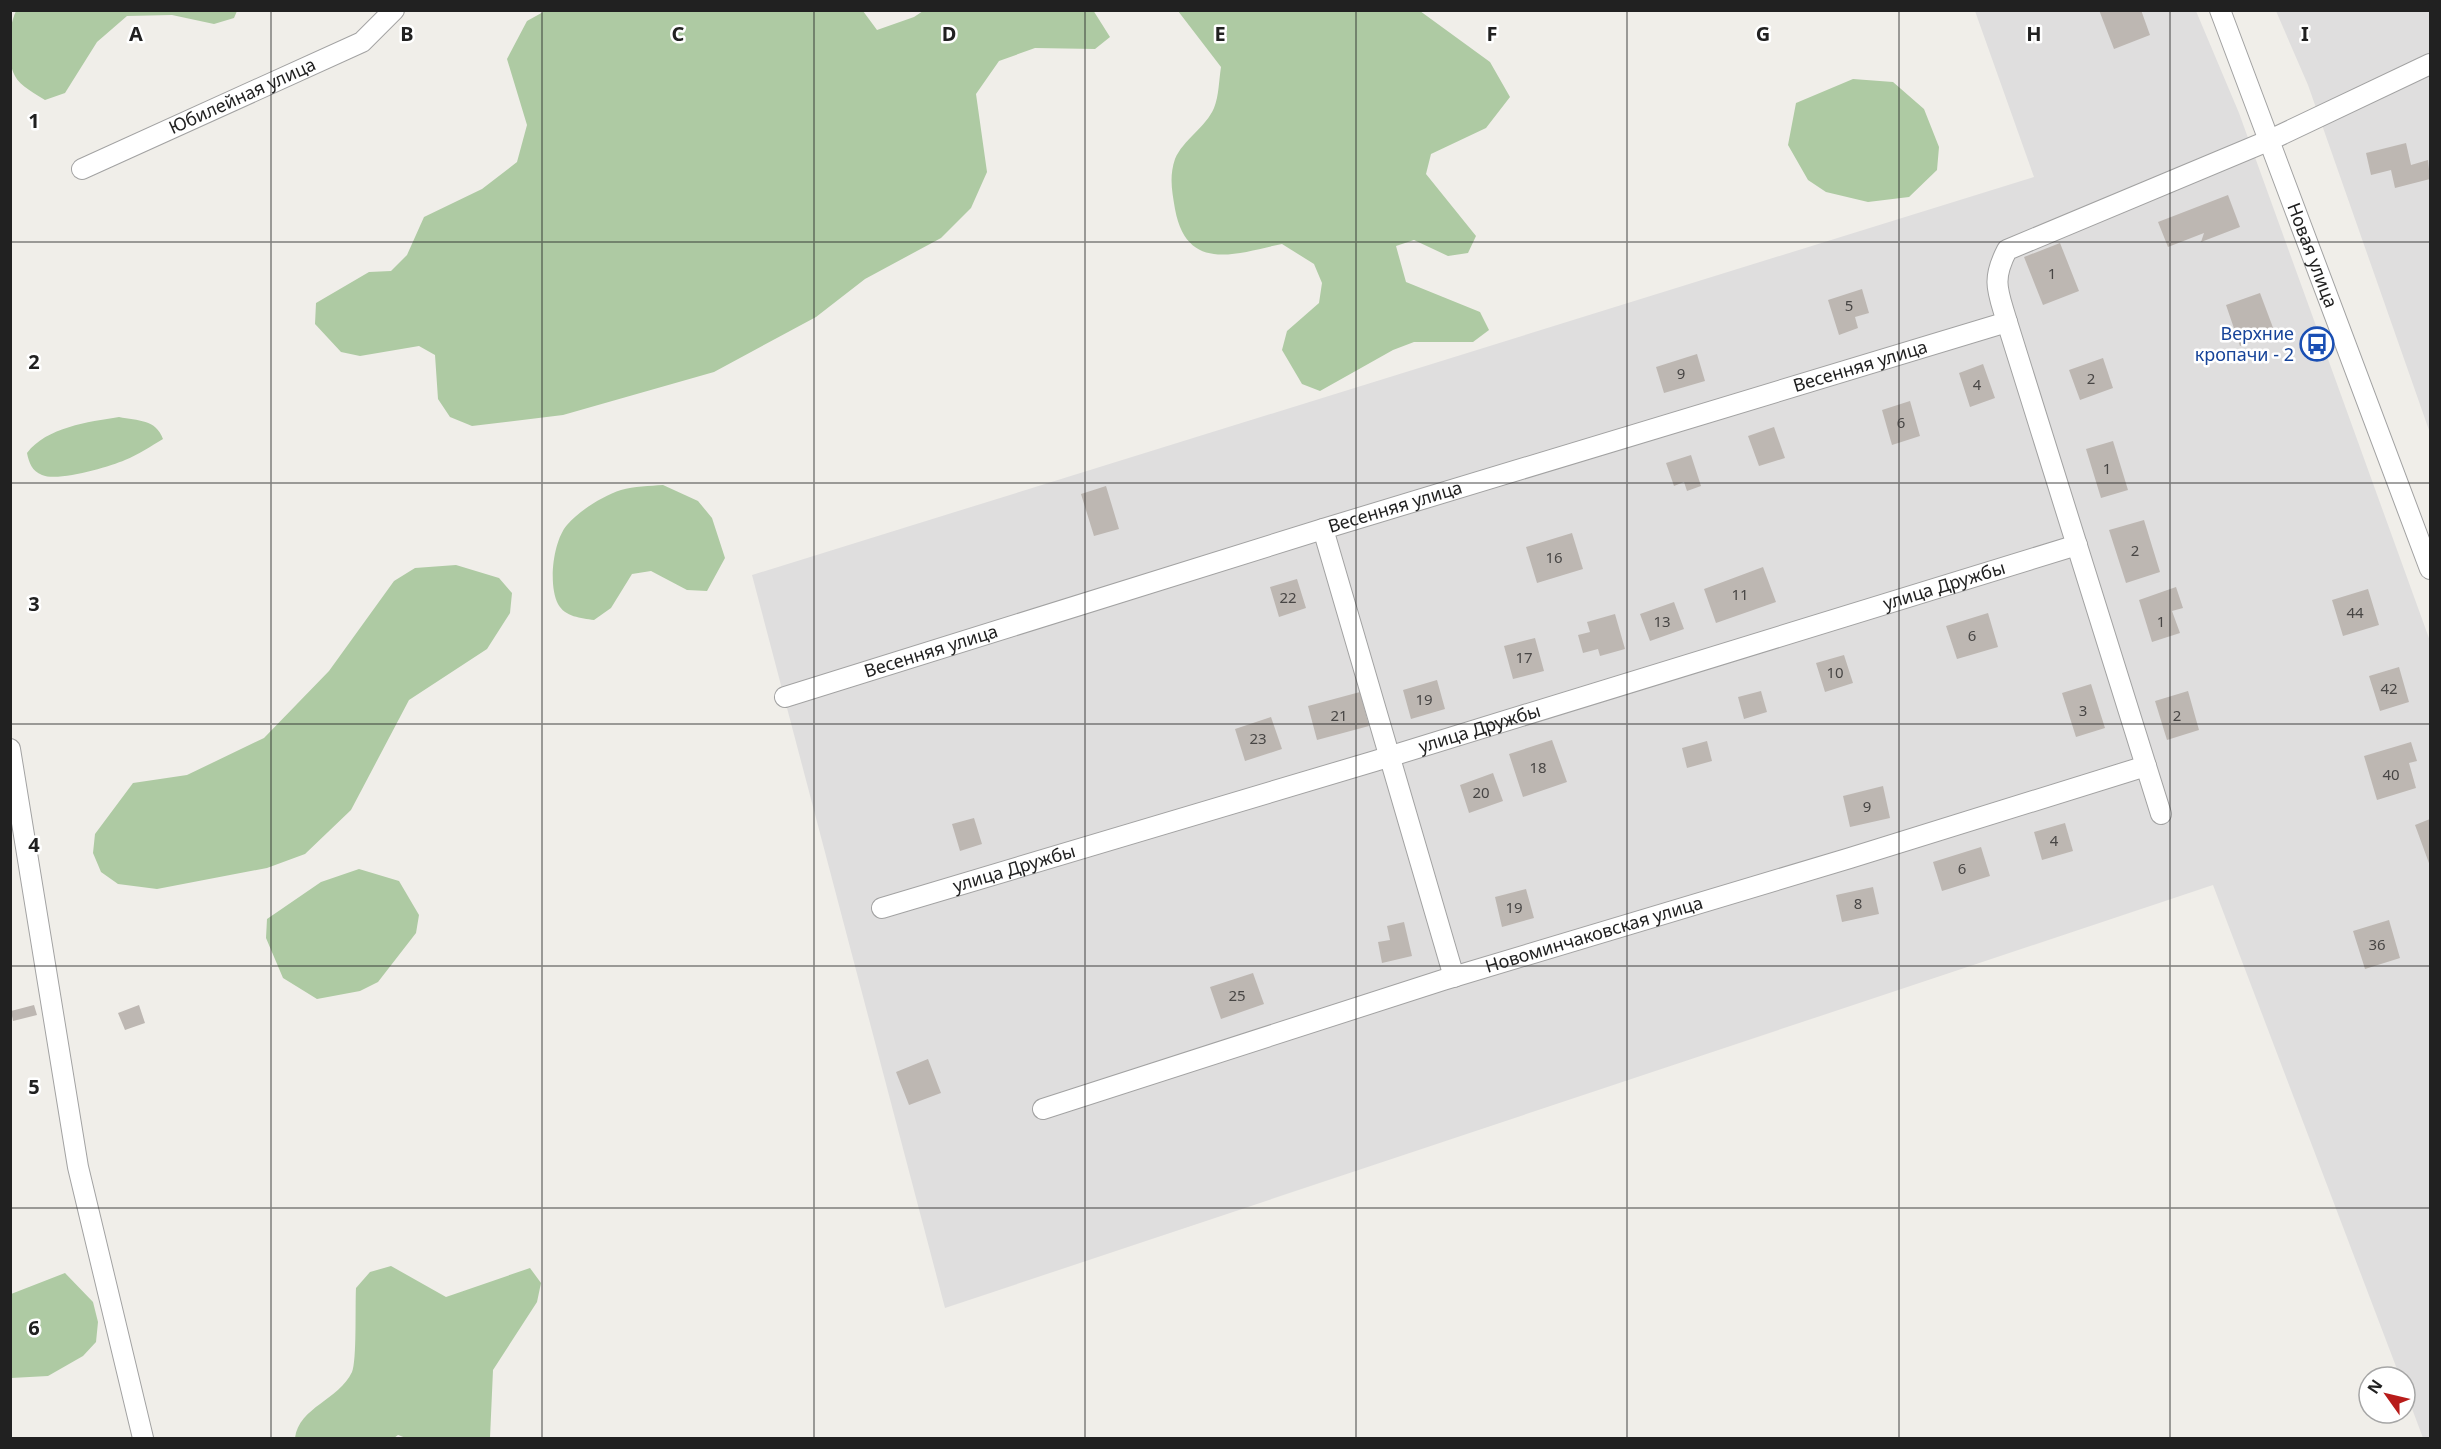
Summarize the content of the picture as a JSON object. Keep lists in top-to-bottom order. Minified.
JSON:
{"streets":{"street":["Юбилейная улица","Новая улица","Весенняя улица","улица Дружбы","Новоминчаковская улица"]},"places":{"bus stop":["Верхние кропачи - 2"]},"house_numbers":["1","5","9","2","4","6","1","2","16","11","22","44","13","1","6","17","10","42","19","3","21","2","23","18","40","20","9","4","6","8","19","36","25"],"north":"top left","grid":{"columns":["A","B","C","D","E","F","G","H","I"],"rows":["1","2","3","4","5","6"]}}
